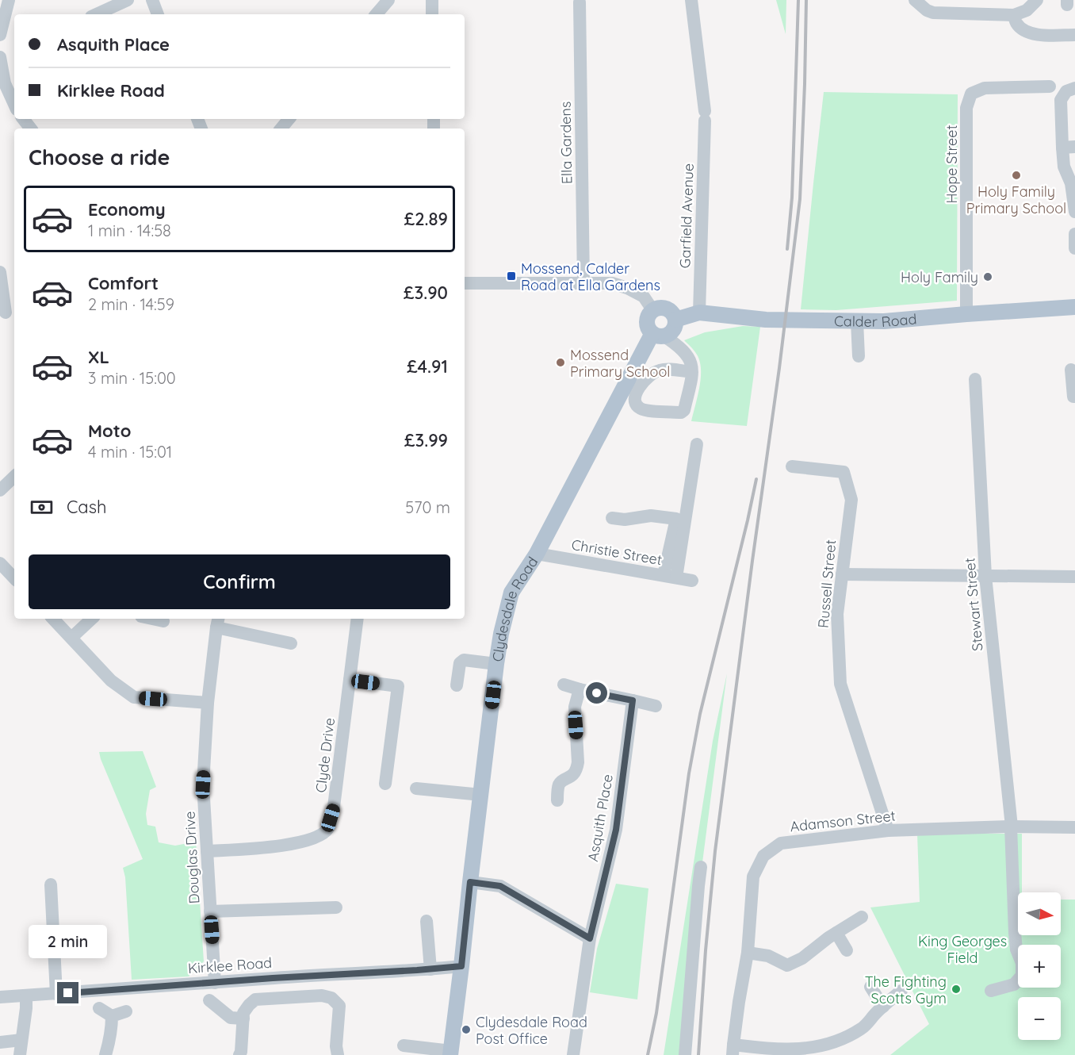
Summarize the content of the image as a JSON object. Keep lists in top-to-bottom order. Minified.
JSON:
{"streets":{"main road":["Calder Road","Clydesdale Road"],"street":["Ella Gardens","Hope Street","Garfield Avenue","Christie Street","Russell Street","Stewart Street","Clyde Drive","Asquith Place","Adamson Street","Douglas Drive","Kirklee Road"]},"crossings":[["Hope Street","Calder Road"],["Garfield Avenue","Calder Road"],["Calder Road","Clydesdale Road"],["Christie Street","Clydesdale Road"],["Russell Street","Adamson Street"],["Stewart Street","Adamson Street"],["Clydesdale Road","Kirklee Road"],["Clyde Drive","Douglas Drive"],["Douglas Drive","Kirklee Road"]],"parks":["King Georges Field"],"places":{"other":["Holy Family Primary School","Holy Family","Mossend Primary School","The Fighting Scotts Gym","Clydesdale Road Post Office"],"transit":["Mossend, Calder Road at Ella Gardens"]},"north":"right","page":{"banner":["Asquith Place","Kirklee Road"],"heading":"Choose a ride","list":[{"name":"Economy","note":"1 min · 14:58","value":"£2.89"},{"name":"Comfort","note":"2 min · 14:59","value":"£3.90"},{"name":"XL","note":"3 min · 15:00","value":"£4.91"},{"name":"Moto","note":"4 min · 15:01","value":"£3.99"}],"pay":["Cash","570 m"],"buttons":"Confirm","map_buttons":["+","−"],"bubble":"2 min"}}
